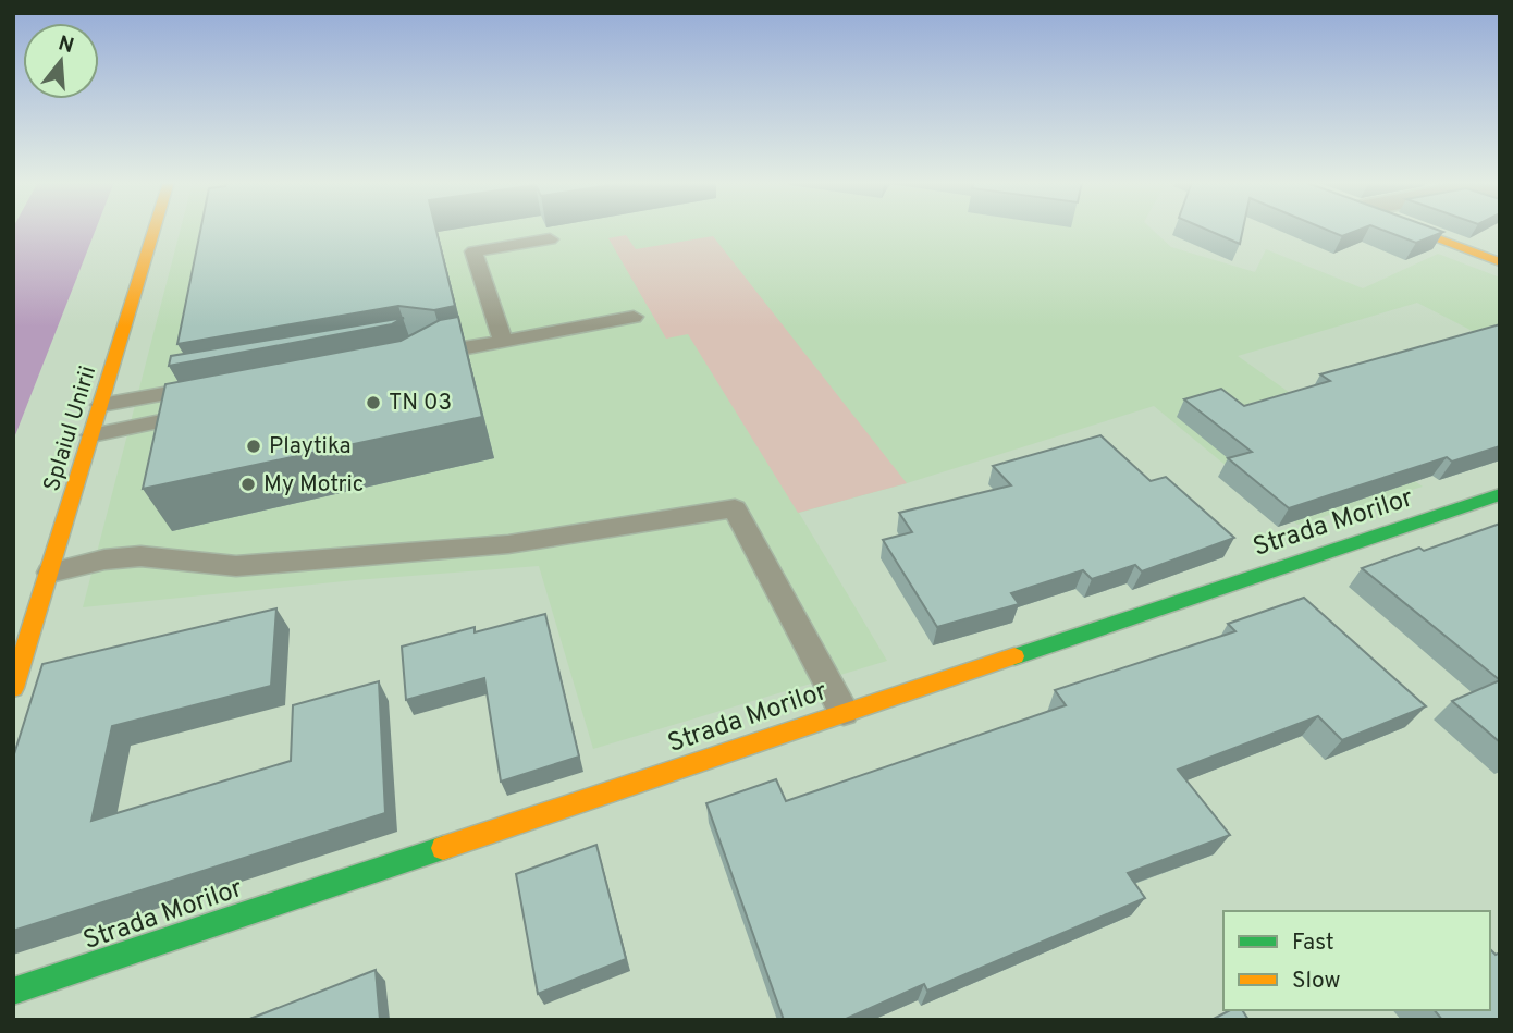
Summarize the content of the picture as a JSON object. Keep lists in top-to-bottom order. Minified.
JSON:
{"streets":{"street":["Splaiul Unirii","Strada Morilor"]},"places":["TN 03","Playtika","My Motric"],"legend":["Fast","Slow"],"north":"top"}
